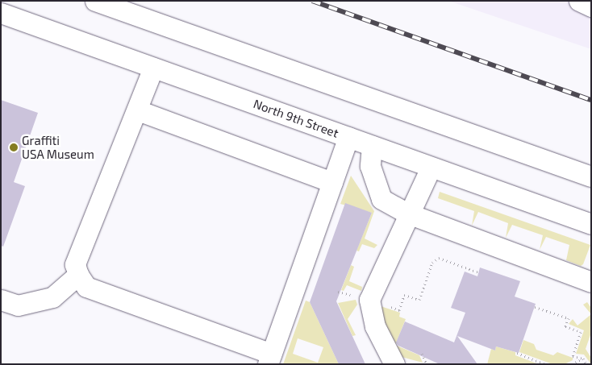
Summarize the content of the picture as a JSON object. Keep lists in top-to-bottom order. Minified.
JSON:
{"streets":{"street":["North 9th Street"]},"places":["Graffiti USA Museum"]}
